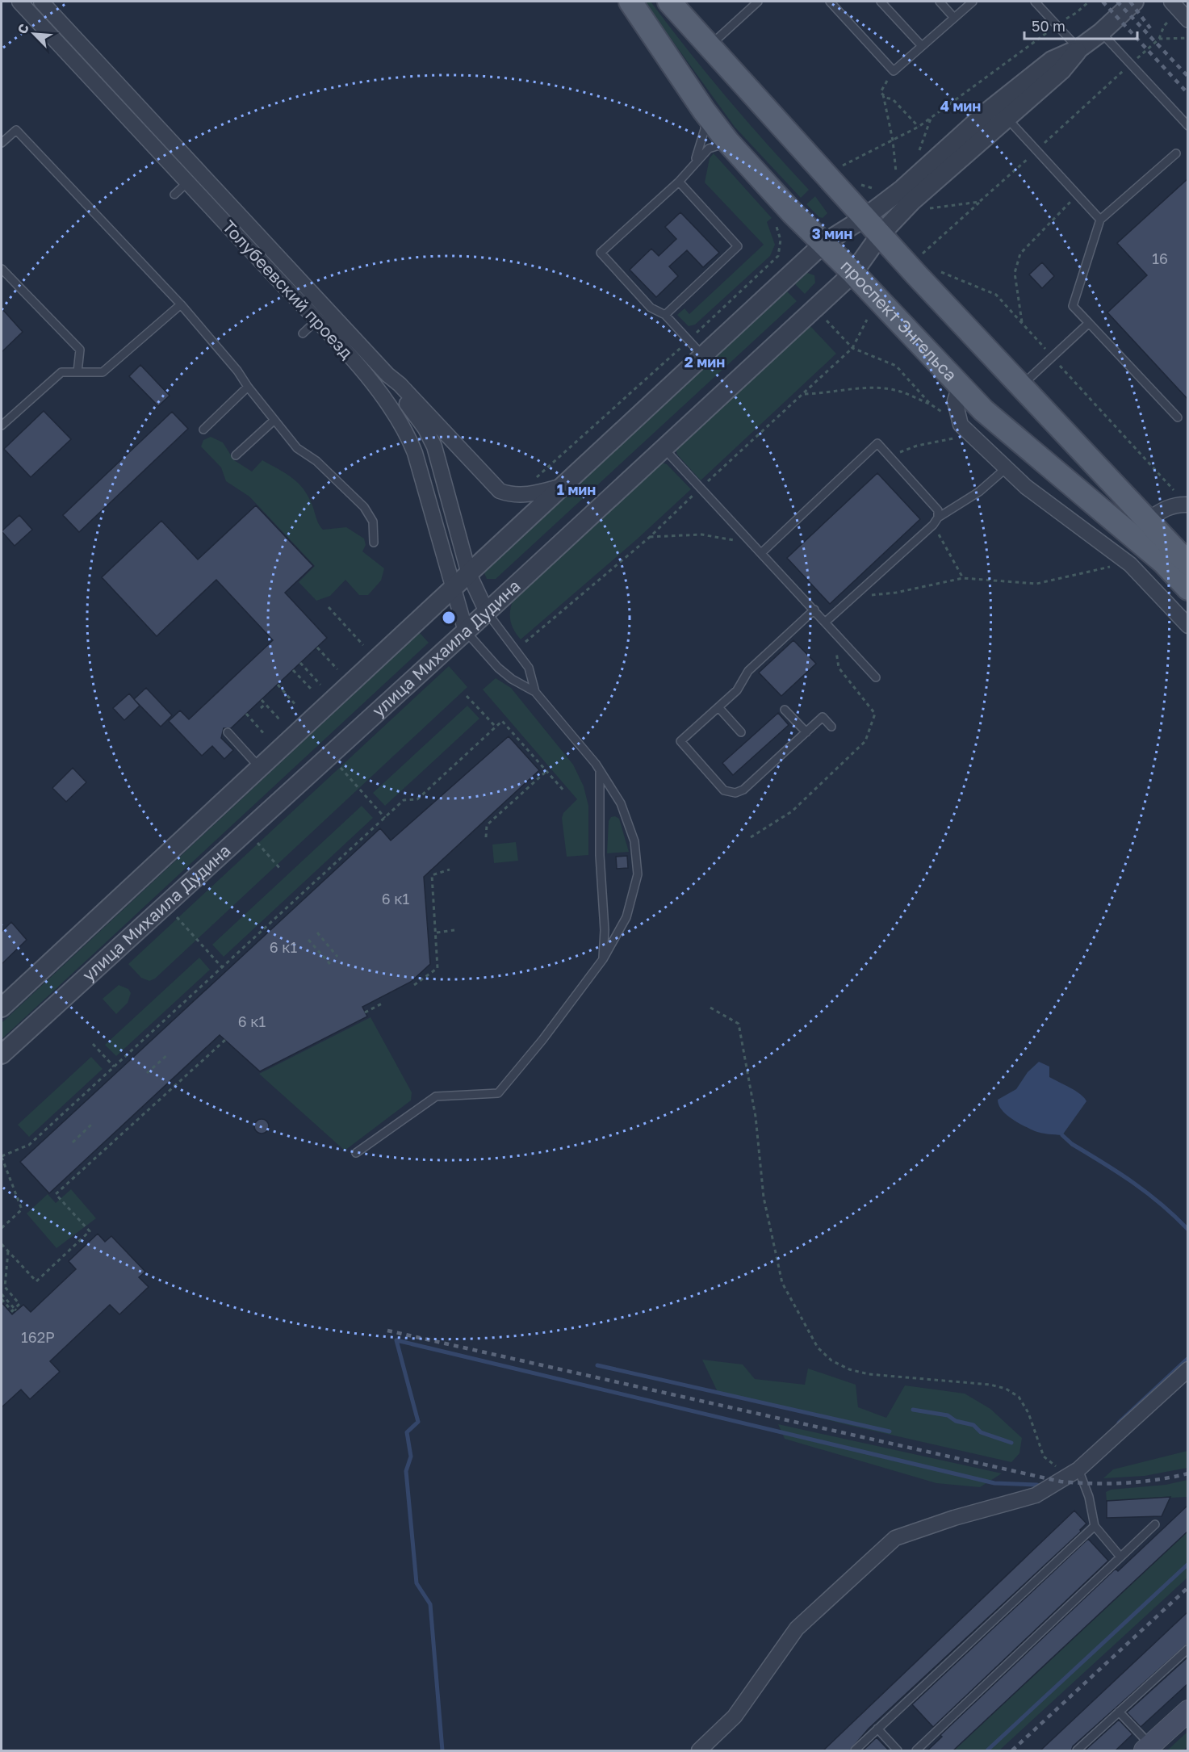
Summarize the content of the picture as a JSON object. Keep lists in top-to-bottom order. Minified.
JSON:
{"streets":{"main road":["проспект Энгельса"],"street":["Толубеевский проезд","улица Михаила Дудина"]},"crossings":[["Толубеевский проезд","улица Михаила Дудина"],["проспект Энгельса","улица Михаила Дудина"]],"house_numbers":["16","6 к1","6 к1","6 к1","162Р"],"scale_bar":"50 m","north":"top left","rings":["4 мин","3 мин","2 мин","1 мин"]}
